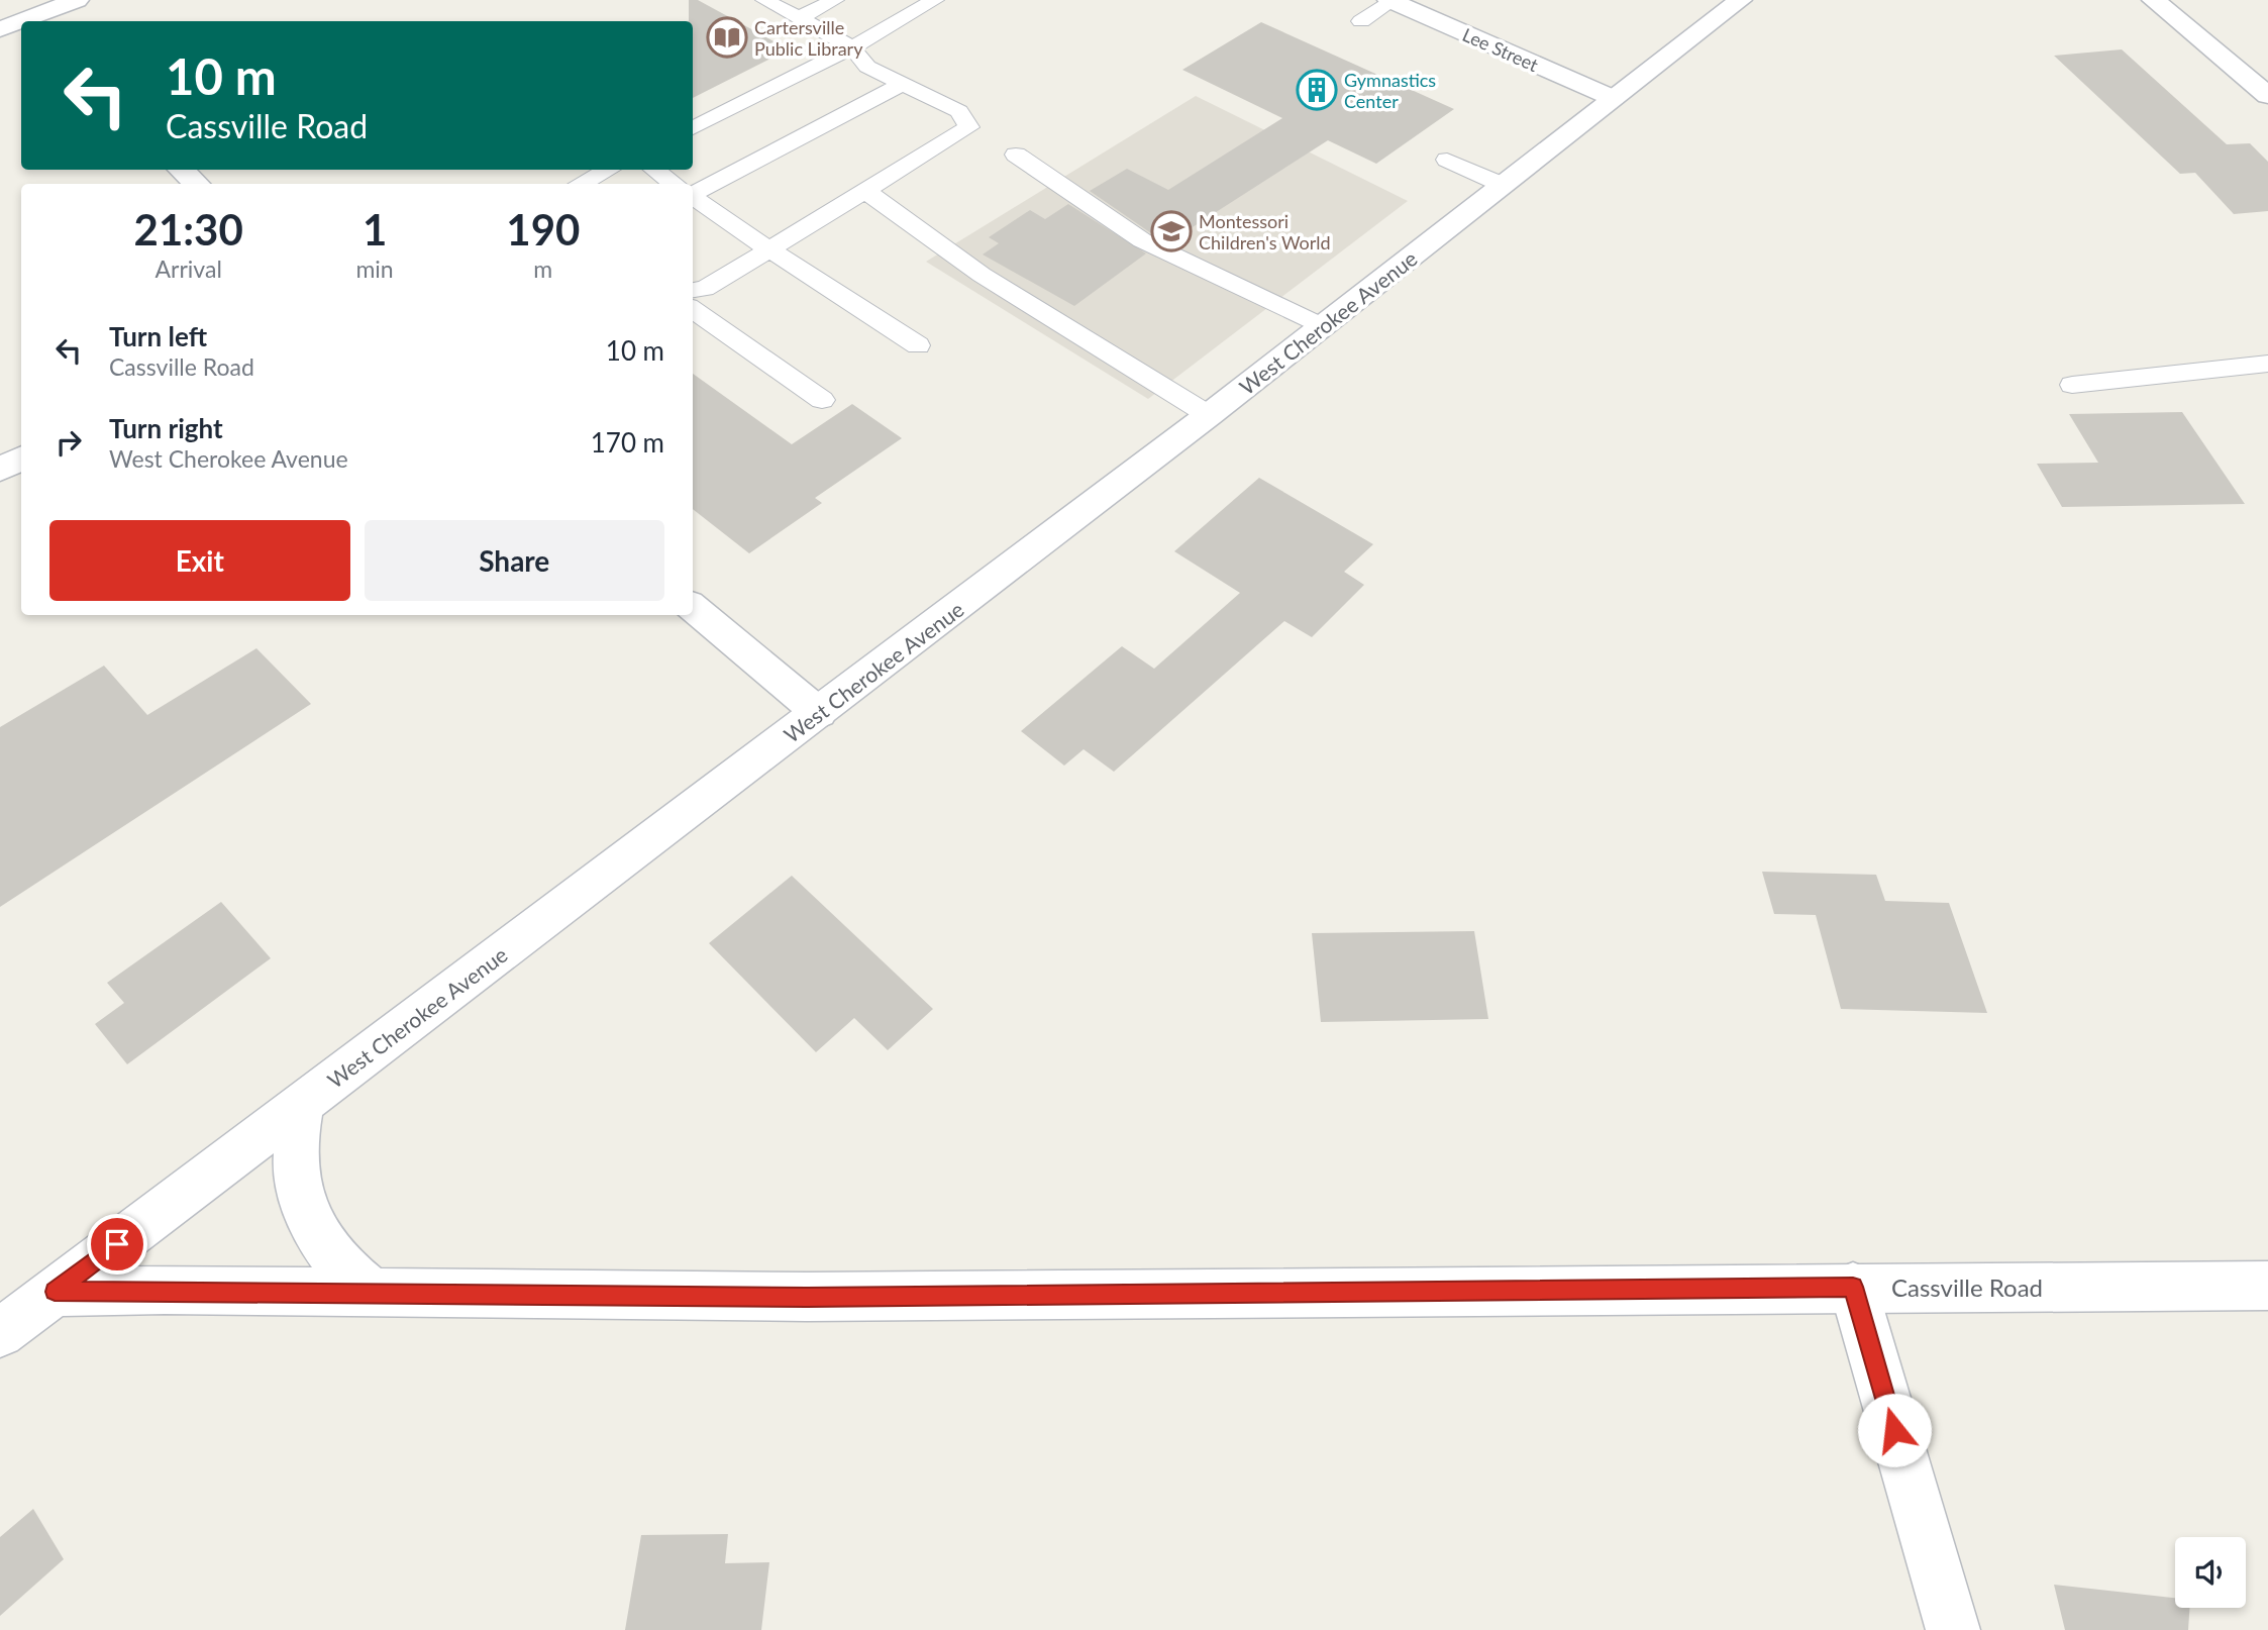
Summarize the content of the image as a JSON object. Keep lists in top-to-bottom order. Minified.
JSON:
{"streets":{"main road":["Lee Street","West Cherokee Avenue","Cassville Road"]},"crossings":[["Lee Street","West Cherokee Avenue"],["West Cherokee Avenue","Cassville Road"]],"places":{"library":["Cartersville Public Library"],"building":["Gymnastics Center"],"school or university":["Montessori Children's World"]},"page":{"turn":["10 m","Cassville Road"],"eta":["21:30","Arrival","1","min","190","m"],"list":[{"name":"Turn left","note":"Cassville Road","value":"10 m"},{"name":"Turn right","note":"West Cherokee Avenue","value":"170 m"}],"buttons":["Exit","Share"]}}
